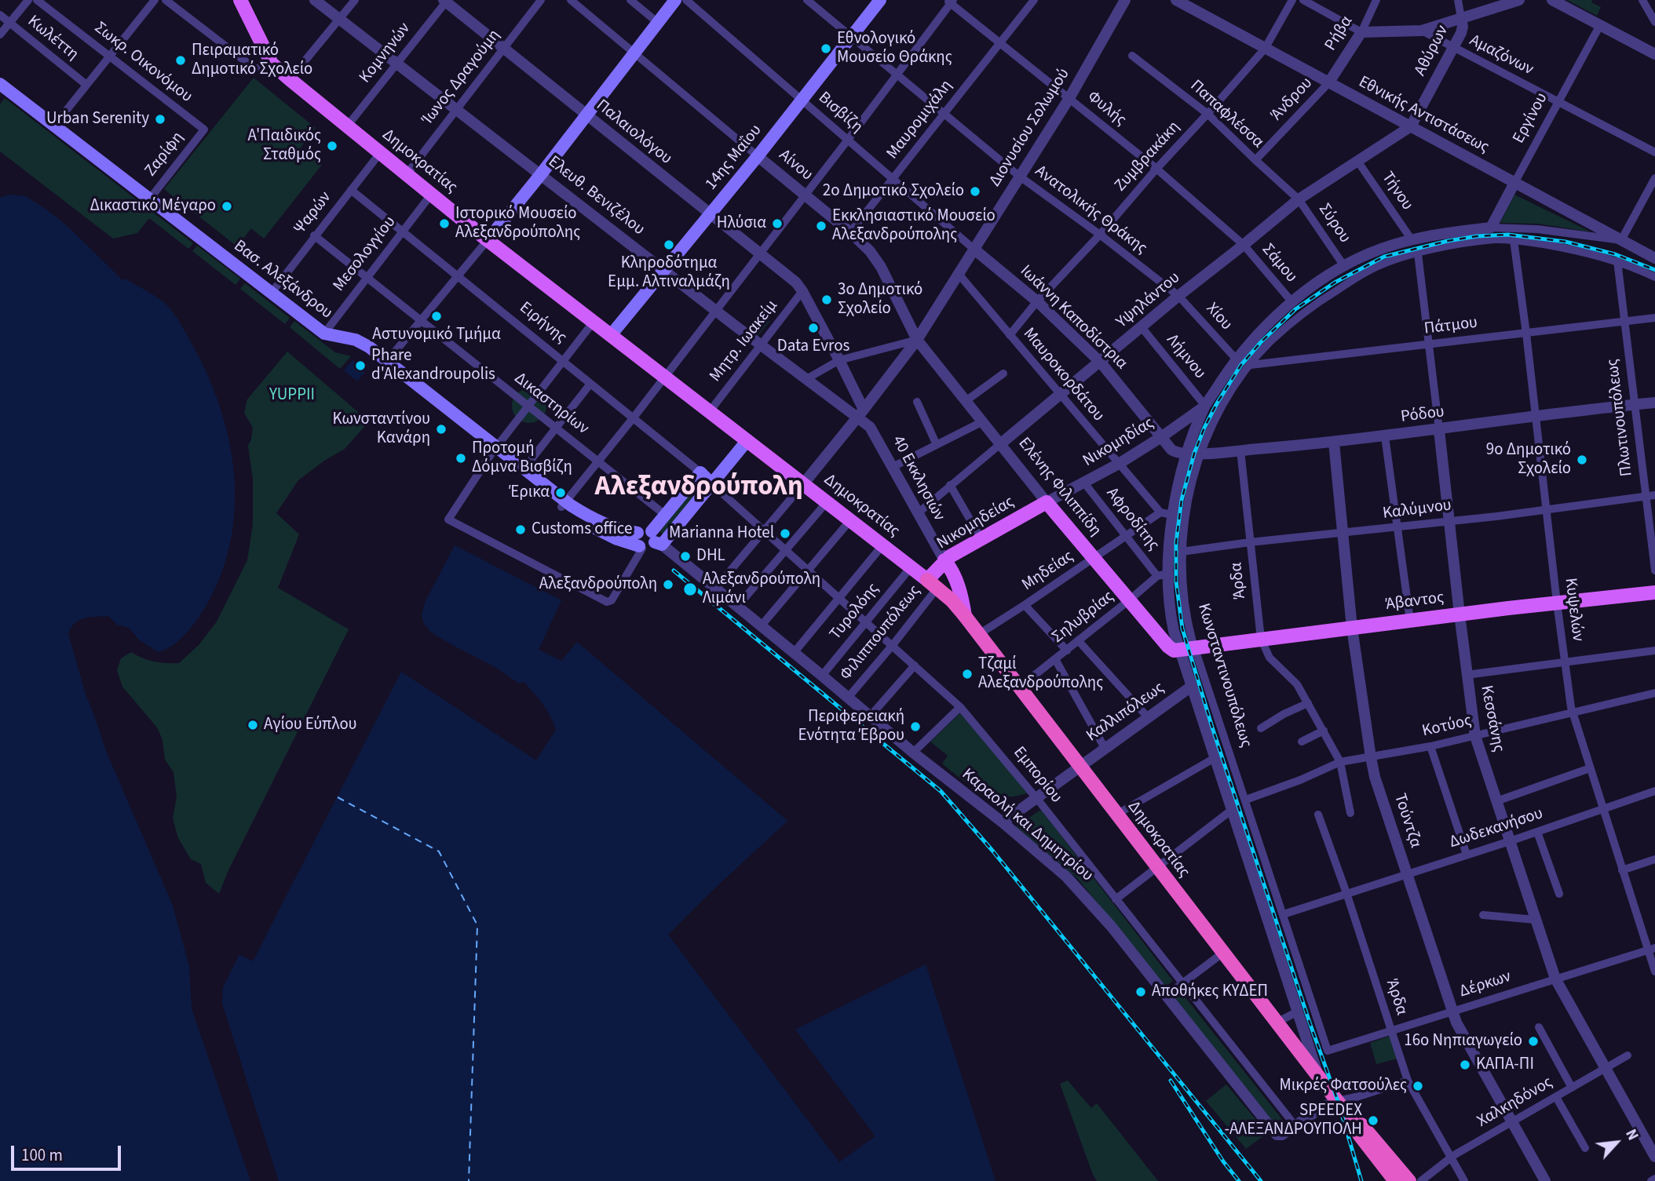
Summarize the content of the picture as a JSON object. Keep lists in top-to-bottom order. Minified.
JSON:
{"streets":{"highway":["Δημοκρατίας"],"main road":["14ης Μαΐου","Βασ. Αλεξάνδρου","Ειρήνης","Ελένης Φιλιππίδη","Νικομηδείας","Άβαντος"],"street":["Ρήβα","Κωλέττη","Αθύρων","Κομνηνών","Αμαζόνων","Σωκρ. Οικονόμου","Ίωνος Δραγούμη","Άνδρου","Φυλής","Βισβίζη","Παπαφλέσσα","Εθνικής Αντιστάσεως","Εργίνου","Μαυρομιχάλη","Διονυσίου Σολωμού","Παλαιολόγου","Ζαρίφη","Ζυμβρακάκη","Αίνου","Τήνου","Ελευθ. Βενιζέλου","Ανατολικής Θράκης","Ψαρών","Σύρου","Μεσολογγίου","Σάμου","Υψηλάντου","Χίου","Ιωάννη Καποδίστρια","Πάτμου","Μητρ. Ιωακείμ","Λήμνου","Μαυροκορδάτου","Δικαστηρίων","Ρόδου","Πλωτινουπόλεως","Νικομηδίας","40 Εκκλησιών","Καλύμνου","Αφροδίτης","Μηδείας","Άρδα","Κυψελών","Τυρολόης","Σηλυβρίας","Φιλιππουπόλεως","Κωνσταντινουπόλεως","Καλλιπόλεως","Κεσσάνης","Κοτύος","Εμπορίου","Τούντζα","Καραολή και Δημητρίου","Δωδεκανήσου","Δέρκων","Χαλκηδόνος"]},"crossings":[["Ρήβα","Άνδρου"],["Ρήβα","Εθνικής Αντιστάσεως"],["Αθύρων","Αμαζόνων"],["Αθύρων","Εθνικής Αντιστάσεως"],["Αθύρων","Υψηλάντου"],["Κομνηνών","Παλαιολόγου"],["Κομνηνών","Δημοκρατίας"],["Κομνηνών","Ελευθ. Βενιζέλου"],["Αμαζόνων","Εργίνου"],["Σωκρ. Οικονόμου","Ζαρίφη"],["Ίωνος Δραγούμη","Παλαιολόγου"],["Ίωνος Δραγούμη","Δημοκρατίας"],["Ίωνος Δραγούμη","Ελευθ. Βενιζέλου"],["Άνδρου","Παπαφλέσσα"],["Άνδρου","Εθνικής Αντιστάσεως"],["Φυλής","Μαυρομιχάλη"],["Φυλής","Διονυσίου Σολωμού"],["Φυλής","Ζυμβρακάκη"],["Φυλής","Σάμου"],["Φυλής","Υψηλάντου"],["Βισβίζη","Μαυρομιχάλη"],["Βισβίζη","Διονυσίου Σολωμού"],["Βισβίζη","14ης Μαΐου"],["Βισβίζη","Ιωάννη Καποδίστρια"],["Παπαφλέσσα","Ζυμβρακάκη"],["Παπαφλέσσα","Σύρου"],["Παπαφλέσσα","Υψηλάντου"],["Εθνικής Αντιστάσεως","Εργίνου"],["Εθνικής Αντιστάσεως","Ζυμβρακάκη"],["Εθνικής Αντιστάσεως","Υψηλάντου"],["Εργίνου","Κωνσταντινουπόλεως"],["Μαυρομιχάλη","Αίνου"],["Μαυρομιχάλη","Ανατολικής Θράκης"],["Διονυσίου Σολωμού","Δημοκρατίας"],["Διονυσίου Σολωμού","Αίνου"],["Διονυσίου Σολωμού","Ελευθ. Βενιζέλου"],["Διονυσίου Σολωμού","Ανατολικής Θράκης"],["Διονυσίου Σολωμού","Ιωάννη Καποδίστρια"],["Διονυσίου Σολωμού","Μαυροκορδάτου"],["Διονυσίου Σολωμού","40 Εκκλησιών"],["Διονυσίου Σολωμού","Ελένης Φιλιππίδη"],["Παλαιολόγου","14ης Μαΐου"],["Παλαιολόγου","Μητρ. Ιωακείμ"],["Παλαιολόγου","40 Εκκλησιών"],["Ζαρίφη","Βασ. Αλεξάνδρου"],["Ζυμβρακάκη","Ανατολικής Θράκης"],["Ζυμβρακάκη","Ιωάννη Καποδίστρια"],["Ζυμβρακάκη","Μαυροκορδάτου"],["14ης Μαΐου","Δημοκρατίας"],["14ης Μαΐου","Αίνου"],["14ης Μαΐου","Ελευθ. Βενιζέλου"],["14ης Μαΐου","Ανατολικής Θράκης"],["Δημοκρατίας","Ψαρών"],["Δημοκρατίας","Μεσολογγίου"],["Δημοκρατίας","Μητρ. Ιωακείμ"],["Δημοκρατίας","Νικομηδείας"],["Δημοκρατίας","Μηδείας"],["Δημοκρατίας","Τυρολόης"],["Δημοκρατίας","Σηλυβρίας"],["Δημοκρατίας","Φιλιππουπόλεως"],["Δημοκρατίας","Καλλιπόλεως"],["Δημοκρατίας","Καραολή και Δημητρίου"],["Αίνου","Ελένης Φιλιππίδη"],["Τήνου","Υψηλάντου"],["Τήνου","Κωνσταντινουπόλεως"],["Ελευθ. Βενιζέλου","Μητρ. Ιωακείμ"],["Ελευθ. Βενιζέλου","40 Εκκλησιών"],["Ανατολικής Θράκης","Υψηλάντου"],["Ανατολικής Θράκης","Χίου"],["Ψαρών","Βασ. Αλεξάνδρου"],["Ψαρών","Ειρήνης"],["Ψαρών","Δικαστηρίων"],["Σύρου","Υψηλάντου"],["Σύρου","Κωνσταντινουπόλεως"],["Μεσολογγίου","Βασ. Αλεξάνδρου"],["Μεσολογγίου","Ειρήνης"],["Μεσολογγίου","Δικαστηρίων"],["Σάμου","Υψηλάντου"],["Σάμου","Κωνσταντινουπόλεως"],["Βασ. Αλεξάνδρου","Καραολή και Δημητρίου"],["Υψηλάντου","Χίου"],["Υψηλάντου","Ιωάννη Καποδίστρια"],["Υψηλάντου","Λήμνου"],["Υψηλάντου","Μαυροκορδάτου"],["Υψηλάντου","40 Εκκλησιών"],["Υψηλάντου","Ελένης Φιλιππίδη"],["Χίου","Κωνσταντινουπόλεως"],["Ιωάννη Καποδίστρια","Ρόδου"],["Ιωάννη Καποδίστρια","Νικομηδίας"],["Ιωάννη Καποδίστρια","Κωνσταντινουπόλεως"],["Ειρήνης","Εμπορίου"],["Πάτμου","Πλωτινουπόλεως"],["Πάτμου","Κυψελών"],["Πάτμου","Κωνσταντινουπόλεως"],["Πάτμου","Κεσσάνης"],["Μητρ. Ιωακείμ","40 Εκκλησιών"],["Λήμνου","Νικομηδίας"],["Λήμνου","Κωνσταντινουπόλεως"],["Μαυροκορδάτου","Νικομηδίας"],["Μαυροκορδάτου","Μηδείας"],["Ρόδου","Πλωτινουπόλεως"],["Ρόδου","Άρδα"],["Ρόδου","Κυψελών"],["Ρόδου","Κωνσταντινουπόλεως"],["Ρόδου","Κεσσάνης"],["Ρόδου","Τούντζα"],["Πλωτινουπόλεως","Καλύμνου"],["Πλωτινουπόλεως","Κωνσταντινουπόλεως"],["Νικομηδίας","Ελένης Φιλιππίδη"],["Νικομηδίας","Αφροδίτης"],["Νικομηδίας","Νικομηδείας"],["Νικομηδίας","Κωνσταντινουπόλεως"],["40 Εκκλησιών","Νικομηδείας"],["Ελένης Φιλιππίδη","Νικομηδείας"],["Ελένης Φιλιππίδη","Μηδείας"],["Ελένης Φιλιππίδη","Άβαντος"],["Ελένης Φιλιππίδη","Σηλυβρίας"],["Καλύμνου","Άρδα"],["Καλύμνου","Κυψελών"],["Καλύμνου","Κωνσταντινουπόλεως"],["Καλύμνου","Κεσσάνης"],["Καλύμνου","Τούντζα"],["Αφροδίτης","Μηδείας"],["Αφροδίτης","Σηλυβρίας"],["Νικομηδείας","Φιλιππουπόλεως"],["Άρδα","Άβαντος"],["Άρδα","Κοτύος"],["Άρδα","Δωδεκανήσου"],["Άρδα","Δέρκων"],["Άρδα","Χαλκηδόνος"],["Άβαντος","Κυψελών"],["Άβαντος","Κωνσταντινουπόλεως"],["Άβαντος","Κεσσάνης"],["Άβαντος","Τούντζα"],["Κυψελών","Κωνσταντινουπόλεως"],["Κυψελών","Κοτύος"],["Κυψελών","Δωδεκανήσου"],["Κυψελών","Δέρκων"],["Τυρολόης","Εμπορίου"],["Τυρολόης","Καραολή και Δημητρίου"],["Φιλιππουπόλεως","Εμπορίου"],["Φιλιππουπόλεως","Καραολή και Δημητρίου"],["Κωνσταντινουπόλεως","Κεσσάνης"],["Κωνσταντινουπόλεως","Κοτύος"],["Κωνσταντινουπόλεως","Δωδεκανήσου"],["Κωνσταντινουπόλεως","Δέρκων"],["Καλλιπόλεως","Εμπορίου"],["Καλλιπόλεως","Καραολή και Δημητρίου"],["Κεσσάνης","Κοτύος"],["Κεσσάνης","Δωδεκανήσου"],["Κεσσάνης","Δέρκων"],["Κεσσάνης","Χαλκηδόνος"],["Κοτύος","Τούντζα"],["Εμπορίου","Καραολή και Δημητρίου"],["Τούντζα","Δωδεκανήσου"],["Τούντζα","Δέρκων"],["Τούντζα","Χαλκηδόνος"]],"districts":["Αλεξανδρούπολη"],"parks":["YUPPII"],"places":["Εθνολογικό Μουσείο Θράκης","Πειραματικό Δημοτικό Σχολείο","Urban Serenity","Α'Παιδικός Σταθμός","2o Δημοτικό Σχολείο","Δικαστικό Μέγαρο","Ιστορικό Μουσείο Αλεξανδρούπολης","Ηλύσια","Εκκλησιαστικό Μουσείο Αλεξανδρούπολης","Κληροδότημα Εμμ. Αλτιναλμάζη","3ο Δημοτικό Σχολείο","Αστυνομικό Τμήμα","Data Evros","Phare d'Alexandroupolis","Κωνσταντίνου Κανάρη","Προτομή Δόμνα Βισβίζη","9ο Δημοτικό Σχολείο","Έρικα","Customs office","Marianna Hotel","DHL","Αλεξανδρούπολη","Αλεξανδρούπολη Λιμάνι","Tζαμί Αλεξανδρούπολης","Αγίου Εύπλου","Περιφερειακή Ενότητα Έβρου","Αποθήκες ΚΥΔΕΠ","16ο Νηπιαγωγείο","ΚΑΠΑ-ΠΙ","Μικρές Φατσούλες","SPEEDEX -ΑΛΕΞΑΝΔΡΟΥΠΟΛΗ"],"scale_bar":"100 m","north":"top right"}
